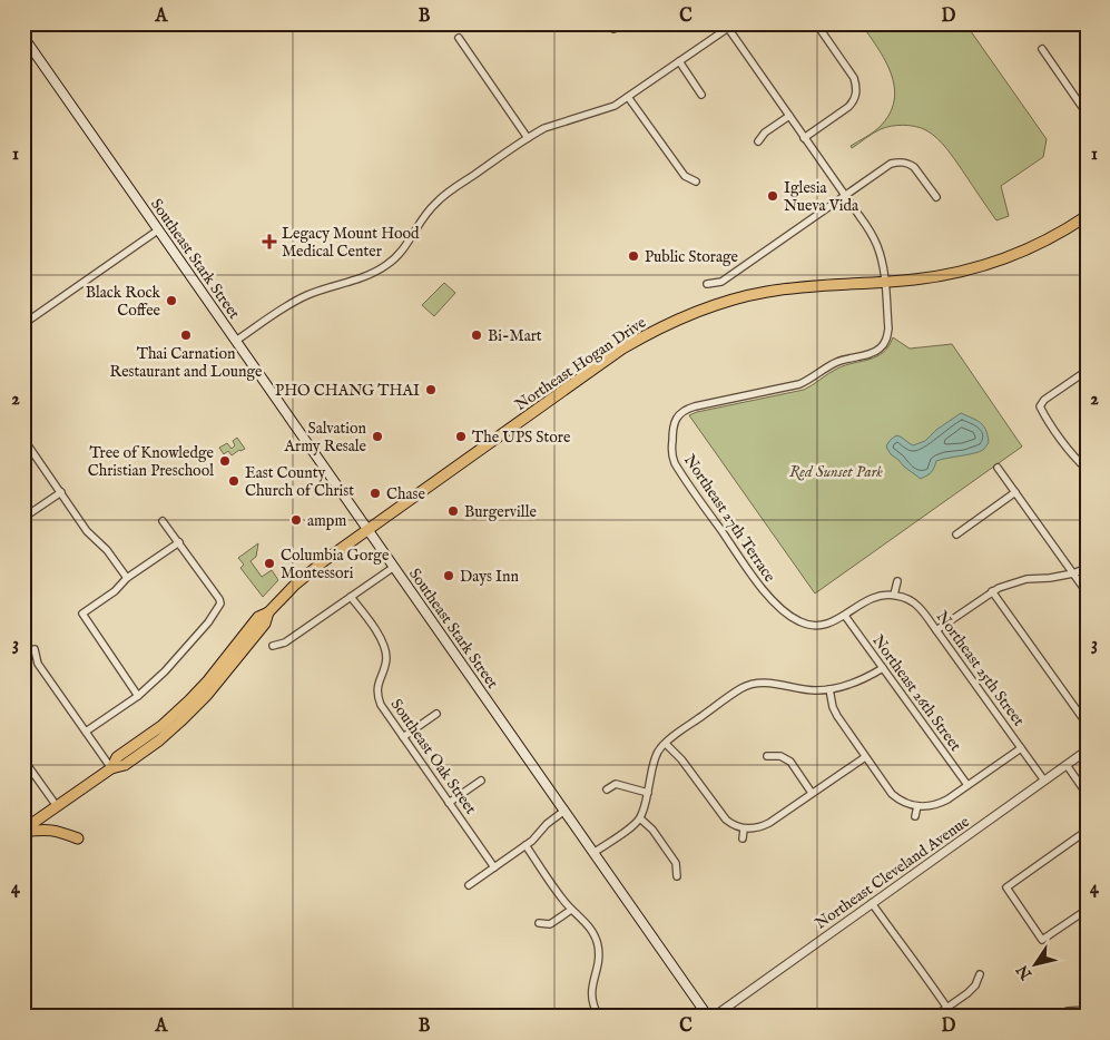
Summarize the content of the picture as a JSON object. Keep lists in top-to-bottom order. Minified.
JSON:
{"streets":{"highway":["Northeast Hogan Drive"],"main road":["Southeast Stark Street"],"street":["Northeast 27th Terrace","Northeast 25th Street","Northeast 26th Street","Southeast Oak Street","Northeast Cleveland Avenue"]},"crossings":[["Southeast Stark Street","Northeast Hogan Drive"],["Northeast Hogan Drive","Northeast 27th Terrace"],["Northeast 27th Terrace","Northeast 26th Street"],["Northeast 25th Street","Northeast Cleveland Avenue"]],"parks":["Red Sunset Park"],"places":{"other":["Iglesia Nueva Vida","Public Storage","Black Rock Coffee","Thai Carnation Restaurant and Lounge","Bi-Mart","PHO CHANG THAI","Salvation Army Resale","The UPS Store","Tree of Knowledge Christian Preschool","East County Church of Christ","Chase","Burgerville","ampm","Columbia Gorge Montessori","Days Inn"],"health":["Legacy Mount Hood Medical Center"]},"north":"bottom left","grid":{"columns":["A","B","C","D"],"rows":["1","2","3","4"]}}
